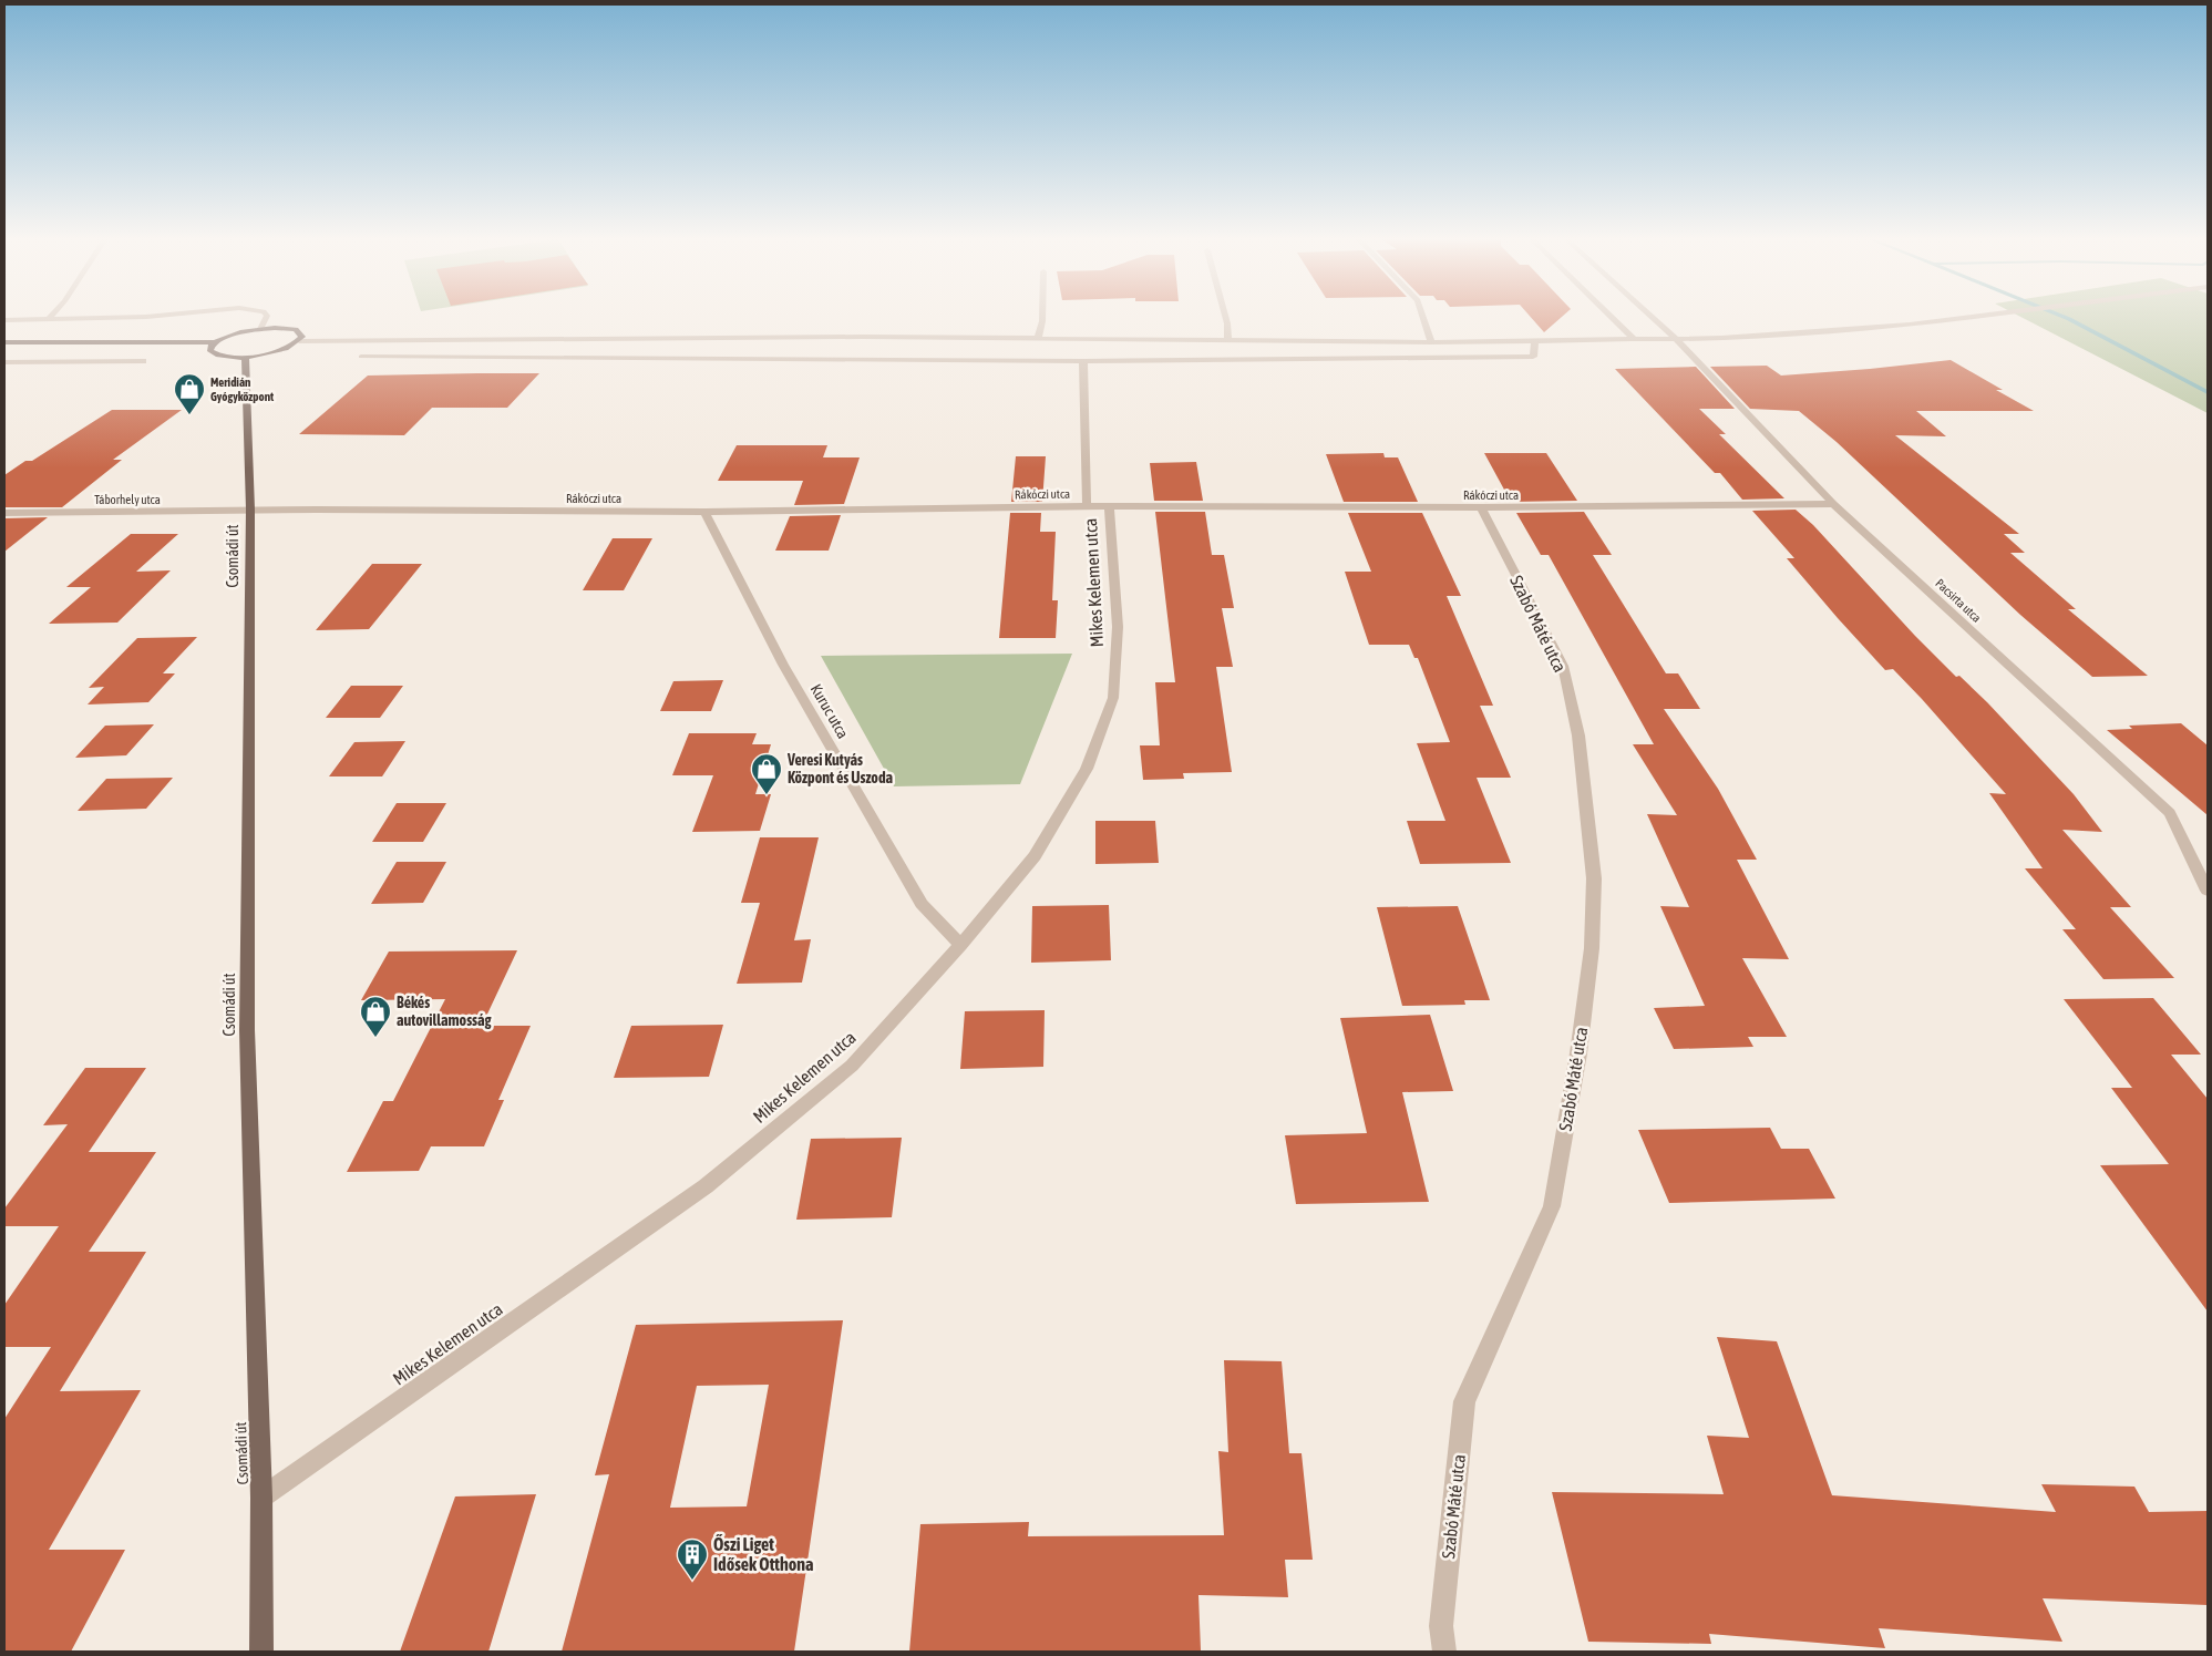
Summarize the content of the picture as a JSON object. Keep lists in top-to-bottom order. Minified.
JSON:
{"streets":{"main road":["Csomádi út"],"street":["Rákóczi utca","Táborhely utca","Mikes Kelemen utca","Pacsirta utca","Szabó Máté utca","Kuruc utca"]},"crossings":[["Rákóczi utca","Táborhely utca"],["Rákóczi utca","Csomádi út"],["Rákóczi utca","Mikes Kelemen utca"],["Rákóczi utca","Pacsirta utca"],["Rákóczi utca","Szabó Máté utca"],["Rákóczi utca","Kuruc utca"],["Táborhely utca","Csomádi út"],["Csomádi út","Mikes Kelemen utca"],["Mikes Kelemen utca","Kuruc utca"]],"places":{"shop":["Meridián Gyógyközpont","Veresi Kutyás Központ és Uszoda","Békés autovillamosság"],"building":["Őszi Liget Idősek Otthona"]}}
